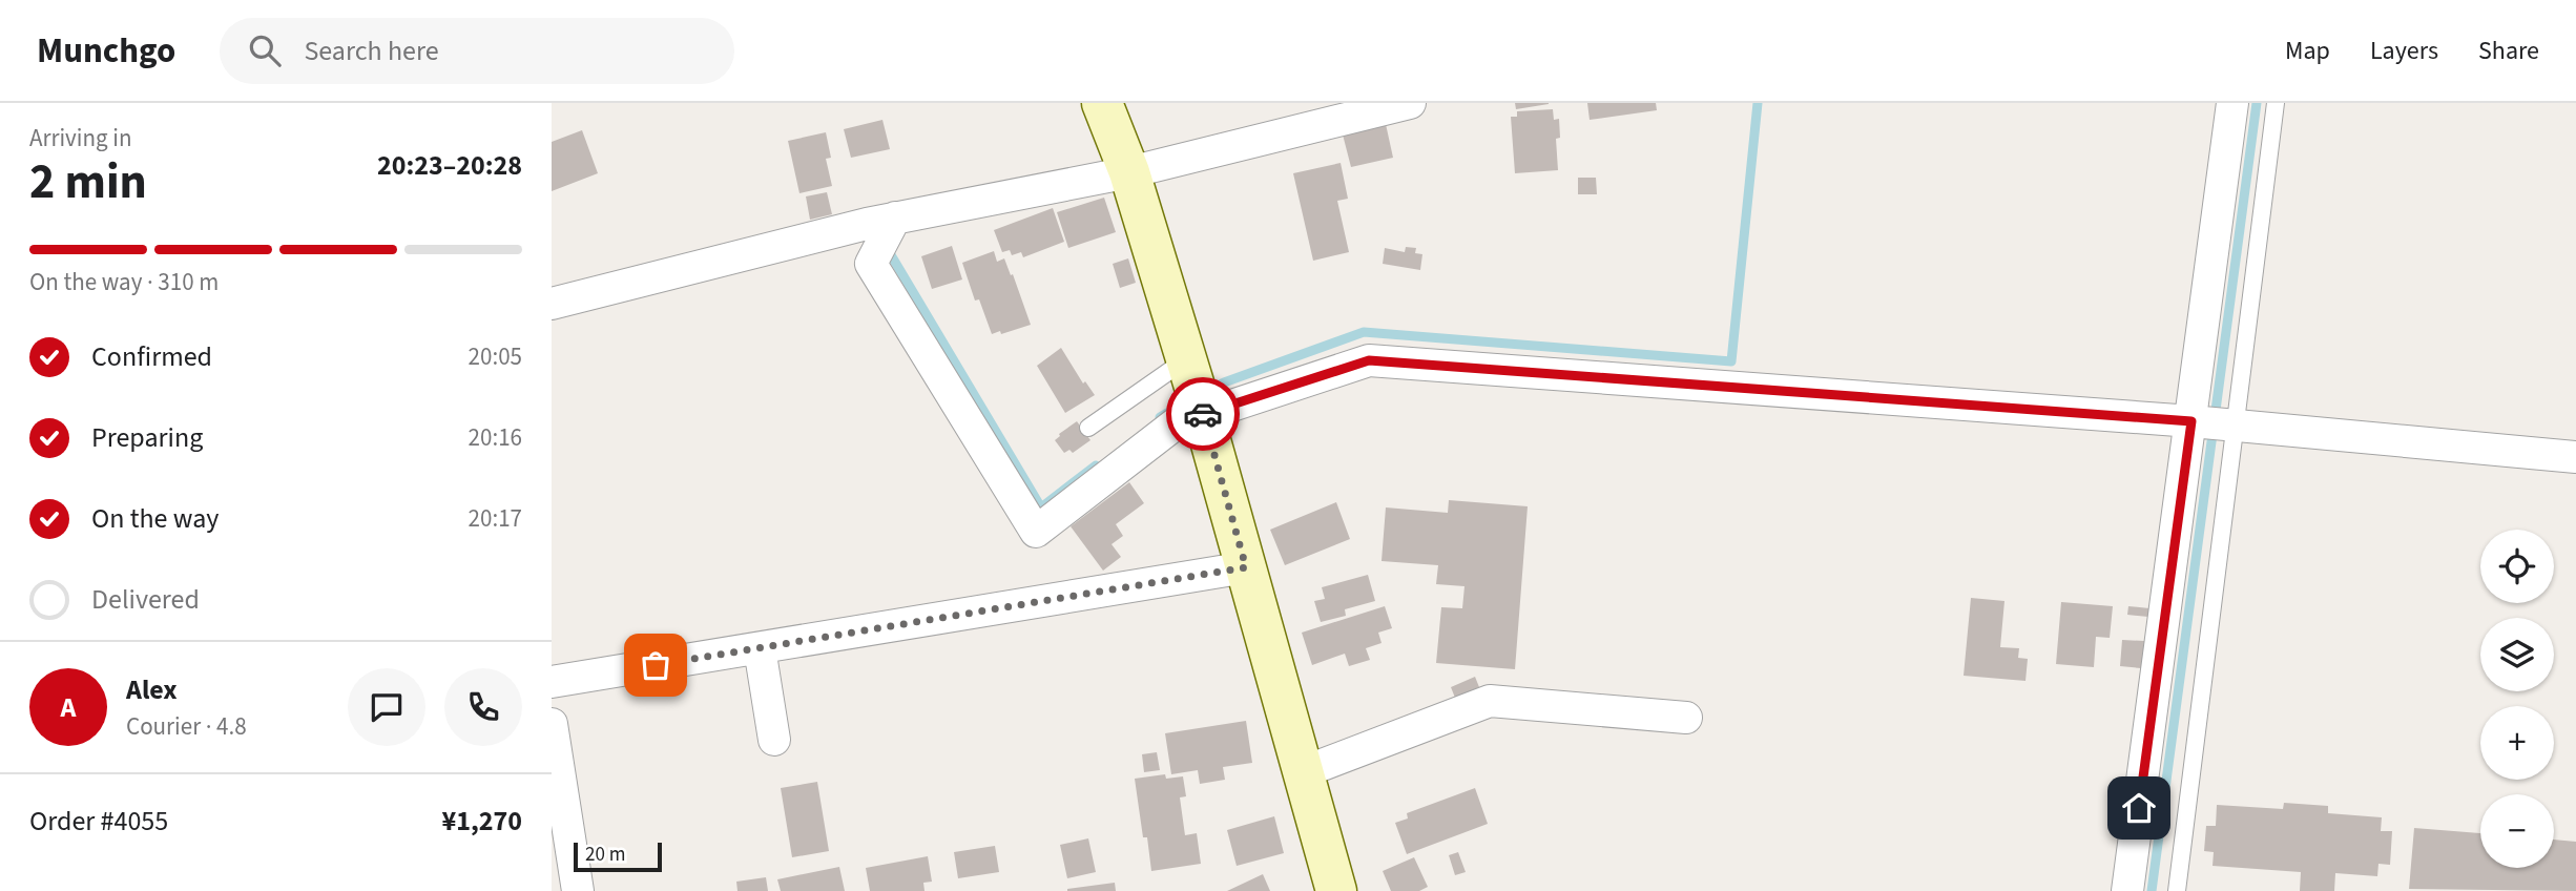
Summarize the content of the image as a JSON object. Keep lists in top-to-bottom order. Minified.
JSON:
{"scale_bar":"20 m","page":{"header":"Munchgo","search":"Search here","nav":["Map","Layers","Share"],"heading":["2 min","Arriving in","20:23–20:28"],"panel":["Alex","Courier · 4.8","Order #4055","¥1,270"],"bar":"On the way · 310 m","list":[["Confirmed","20:05"],["Preparing","20:16"],["On the way","20:17"],"Delivered"],"map_buttons":["+","−"],"round":"A","scale":"20 m"}}
